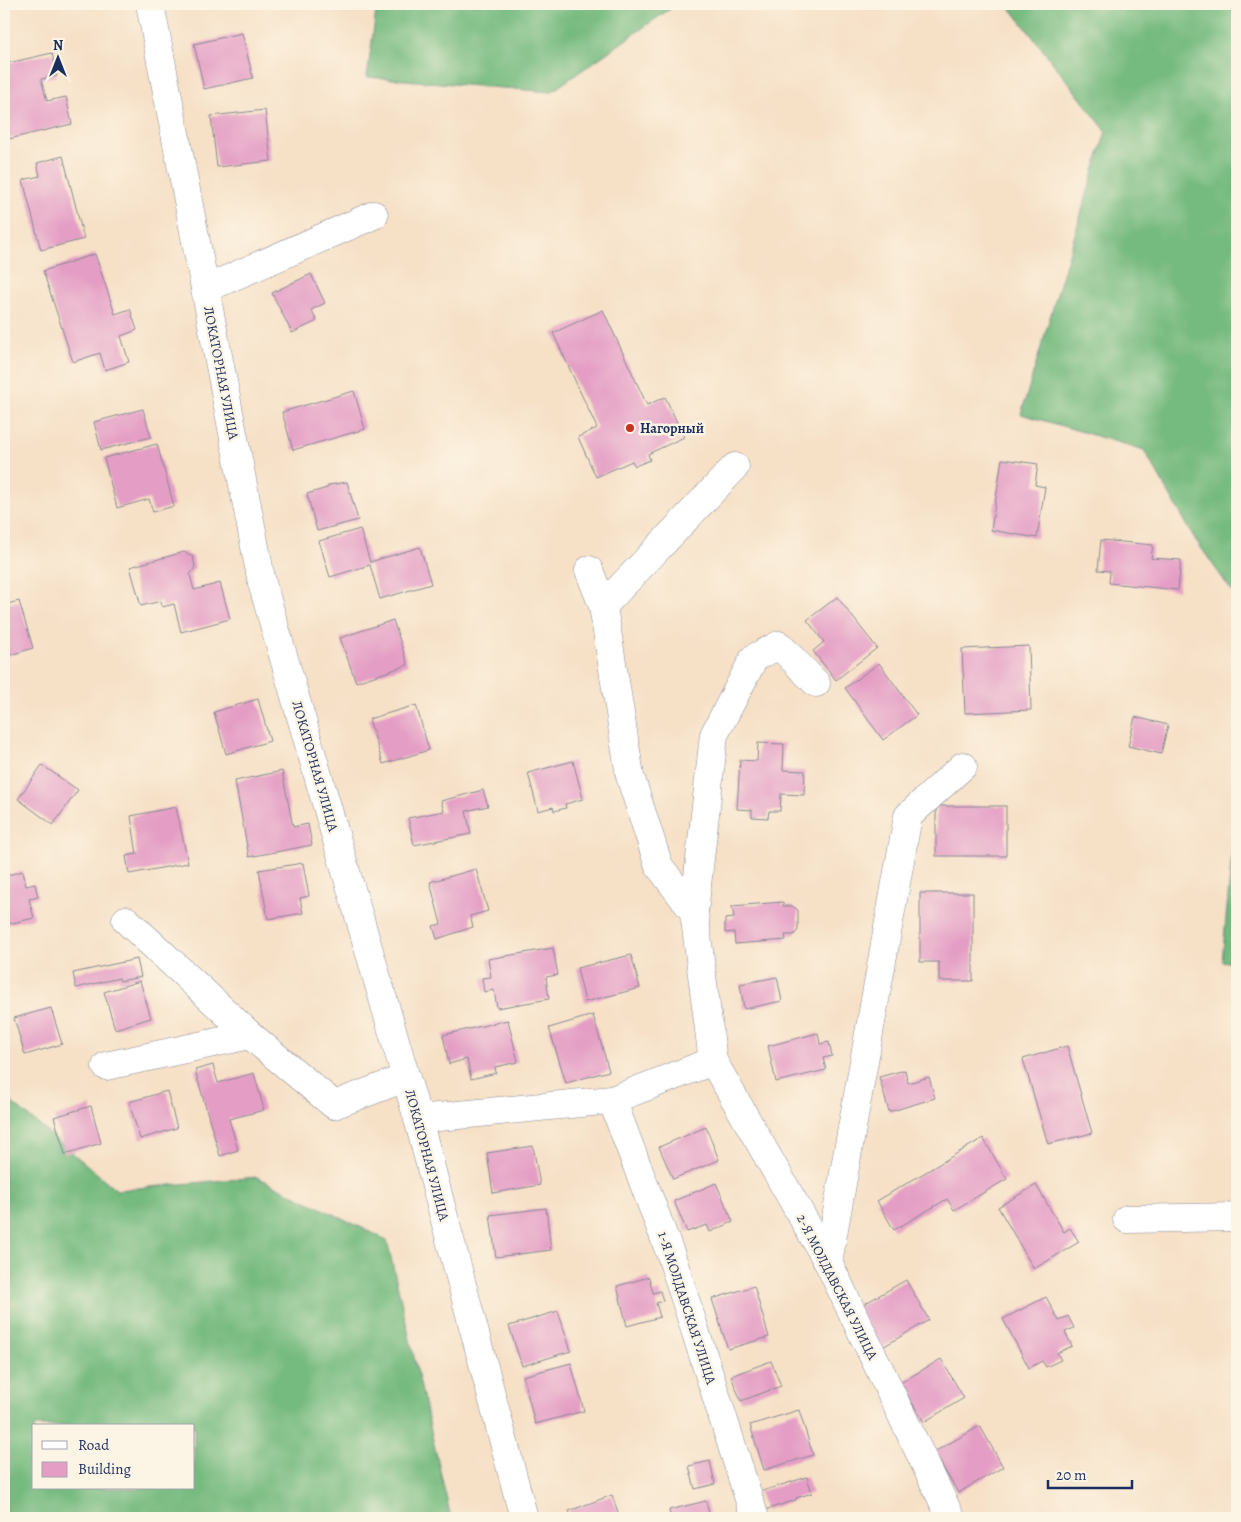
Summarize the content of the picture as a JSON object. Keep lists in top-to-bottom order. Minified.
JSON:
{"streets":{"street":["ЛОКАТОРНАЯ УЛИЦА","2-Я МОЛДАВСКАЯ УЛИЦА","1-Я МОЛДАВСКАЯ УЛИЦА"]},"places":["Нагорный"],"legend":["Road","Building"],"scale_bar":"20 m","north":"top"}
